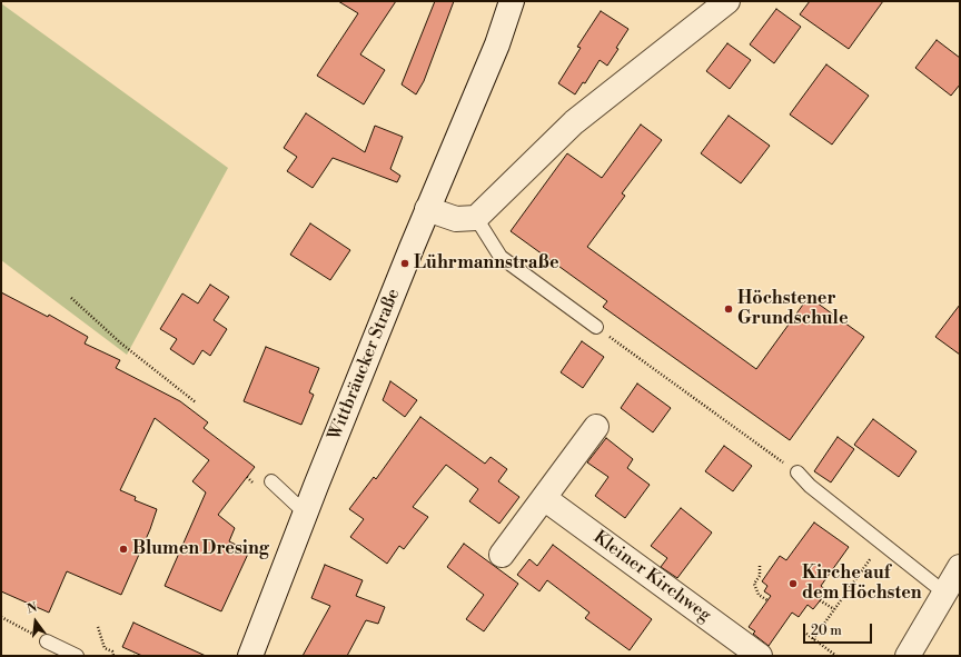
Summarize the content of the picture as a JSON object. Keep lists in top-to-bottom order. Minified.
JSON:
{"streets":{"street":["Wittbräucker Straße","Kleiner Kirchweg"]},"places":["Lührmannstraße","Höchstener Grundschule","Blumen Dresing","Kirche auf dem Höchsten"],"scale_bar":"20 m","north":"top"}
